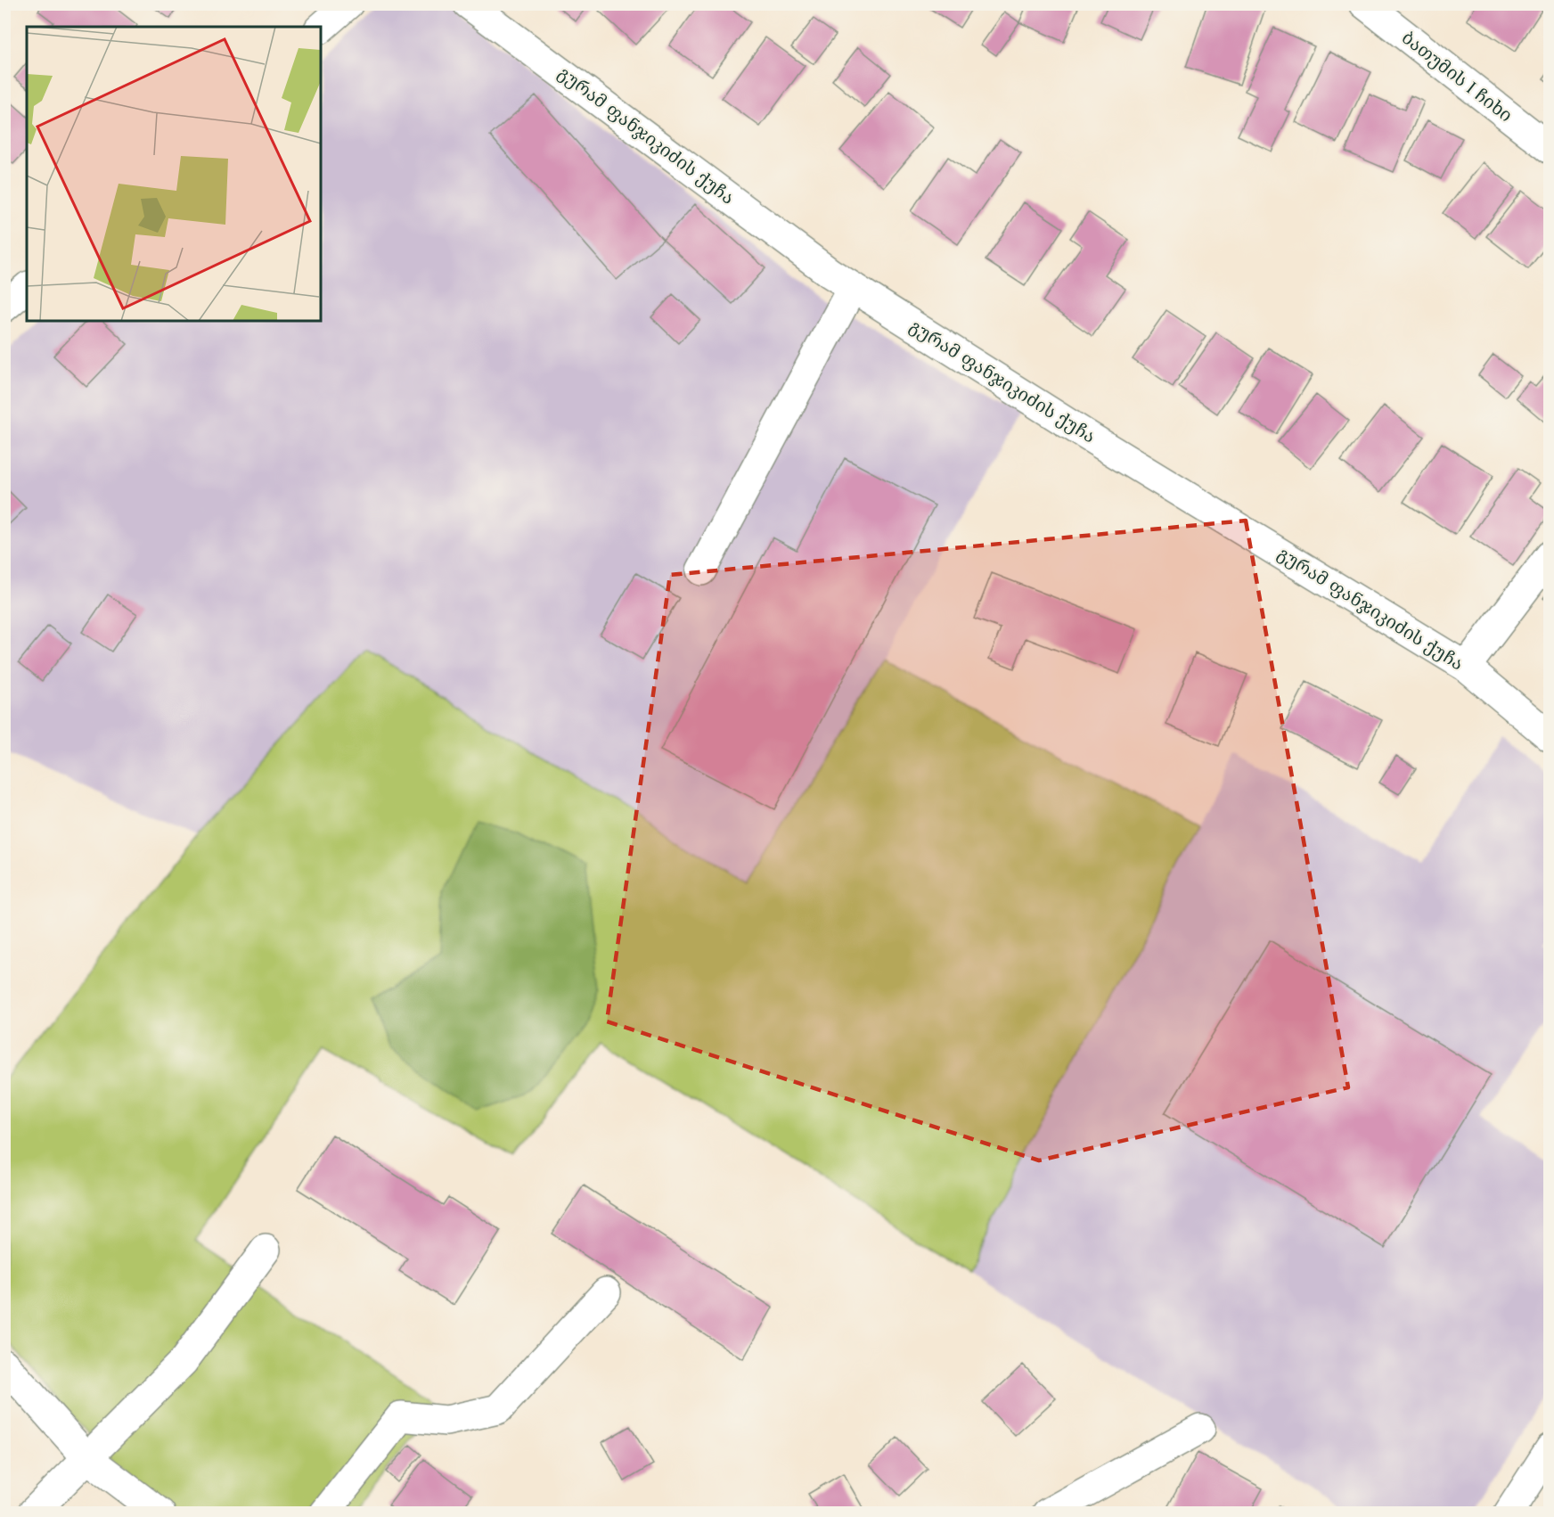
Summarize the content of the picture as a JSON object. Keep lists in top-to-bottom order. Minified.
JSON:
{"streets":{"street":["ბათუმის I ჩიხი","გურამ ფანჯიკიძის ქუჩა"]}}
